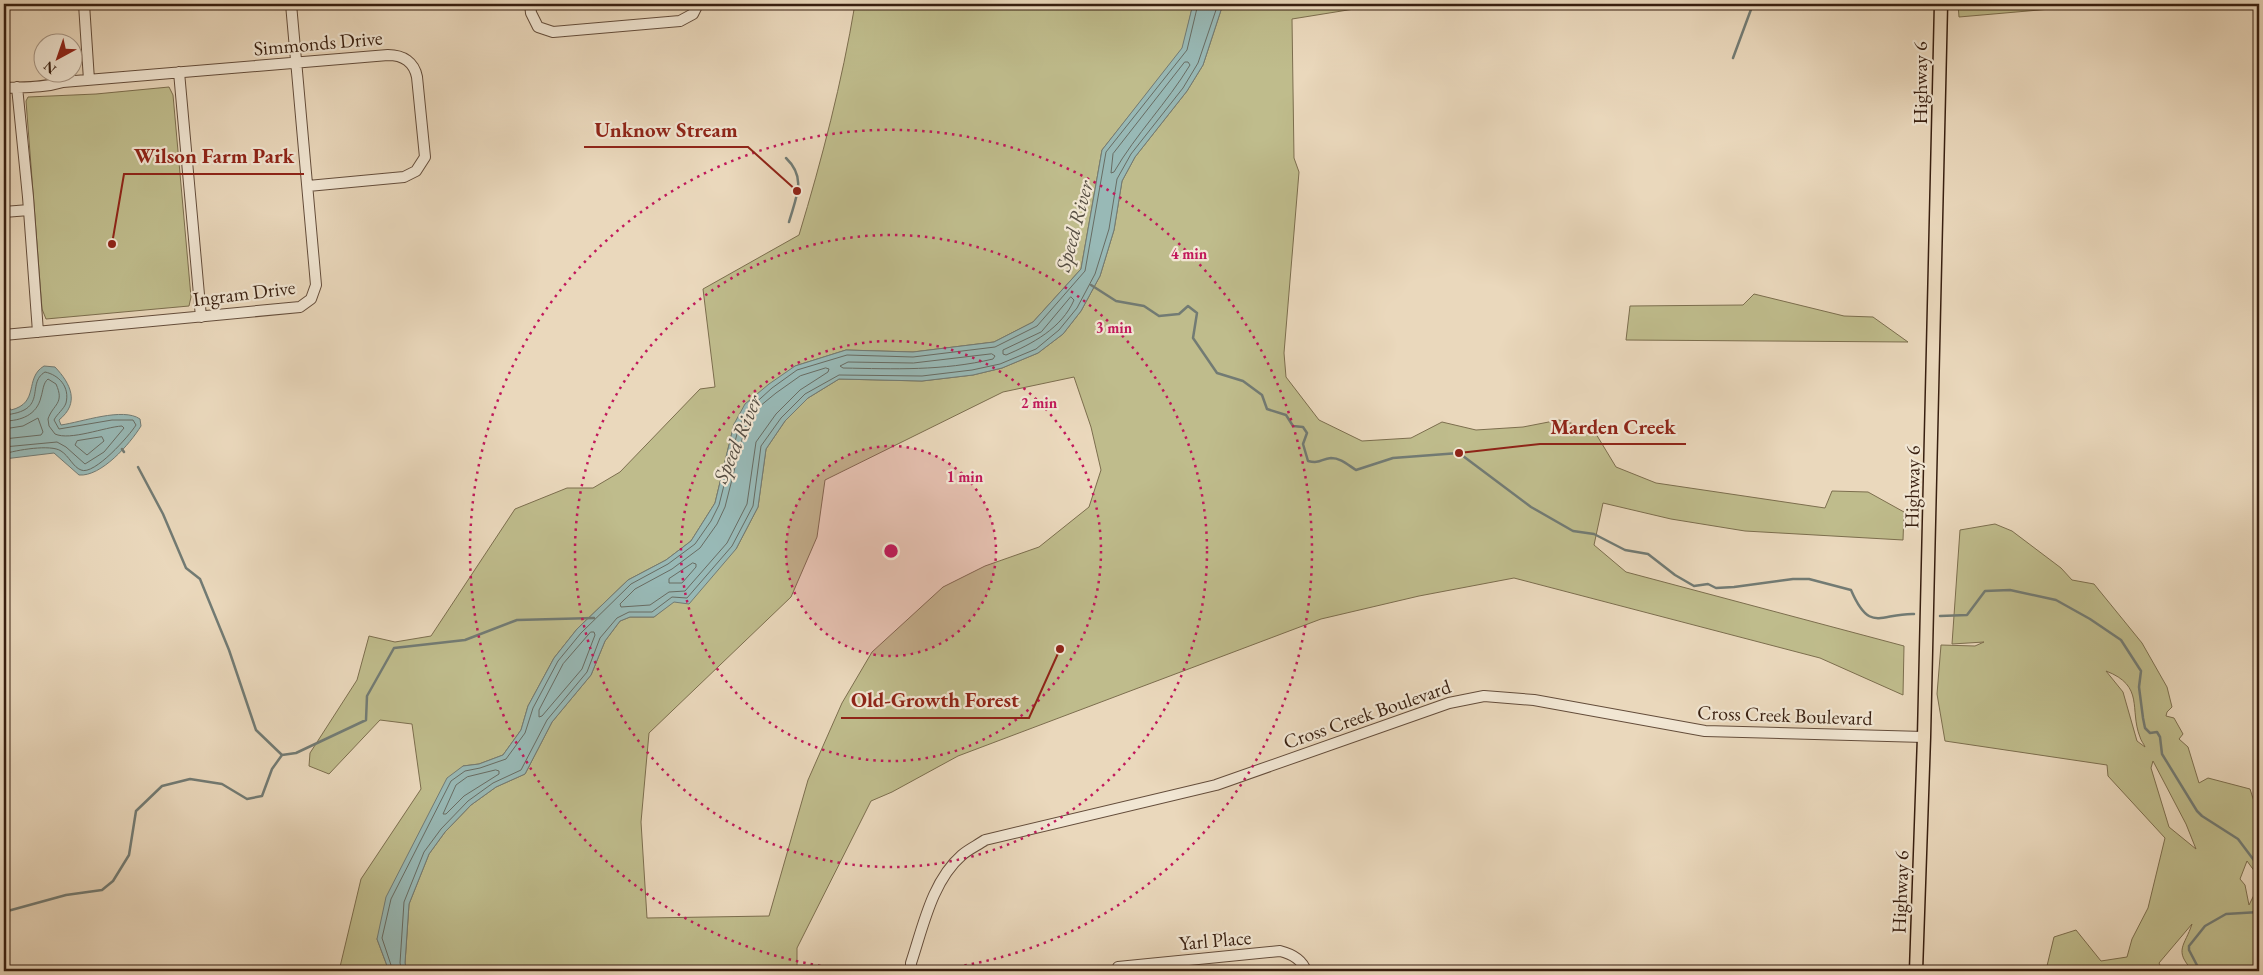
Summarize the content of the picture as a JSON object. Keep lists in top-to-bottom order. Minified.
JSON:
{"streets":{"main road":["Highway 6"],"street":["Simmonds Drive","Ingram Drive","Cross Creek Boulevard","Yarl Place"]},"crossings":[["Simmonds Drive","Ingram Drive"],["Highway 6","Cross Creek Boulevard"]],"water":["Speed River"],"places":["Unknow Stream","Wilson Farm Park","Marden Creek","Old-Growth Forest"],"north":"bottom left","rings":["4 min","3 min","2 min","1 min"]}
